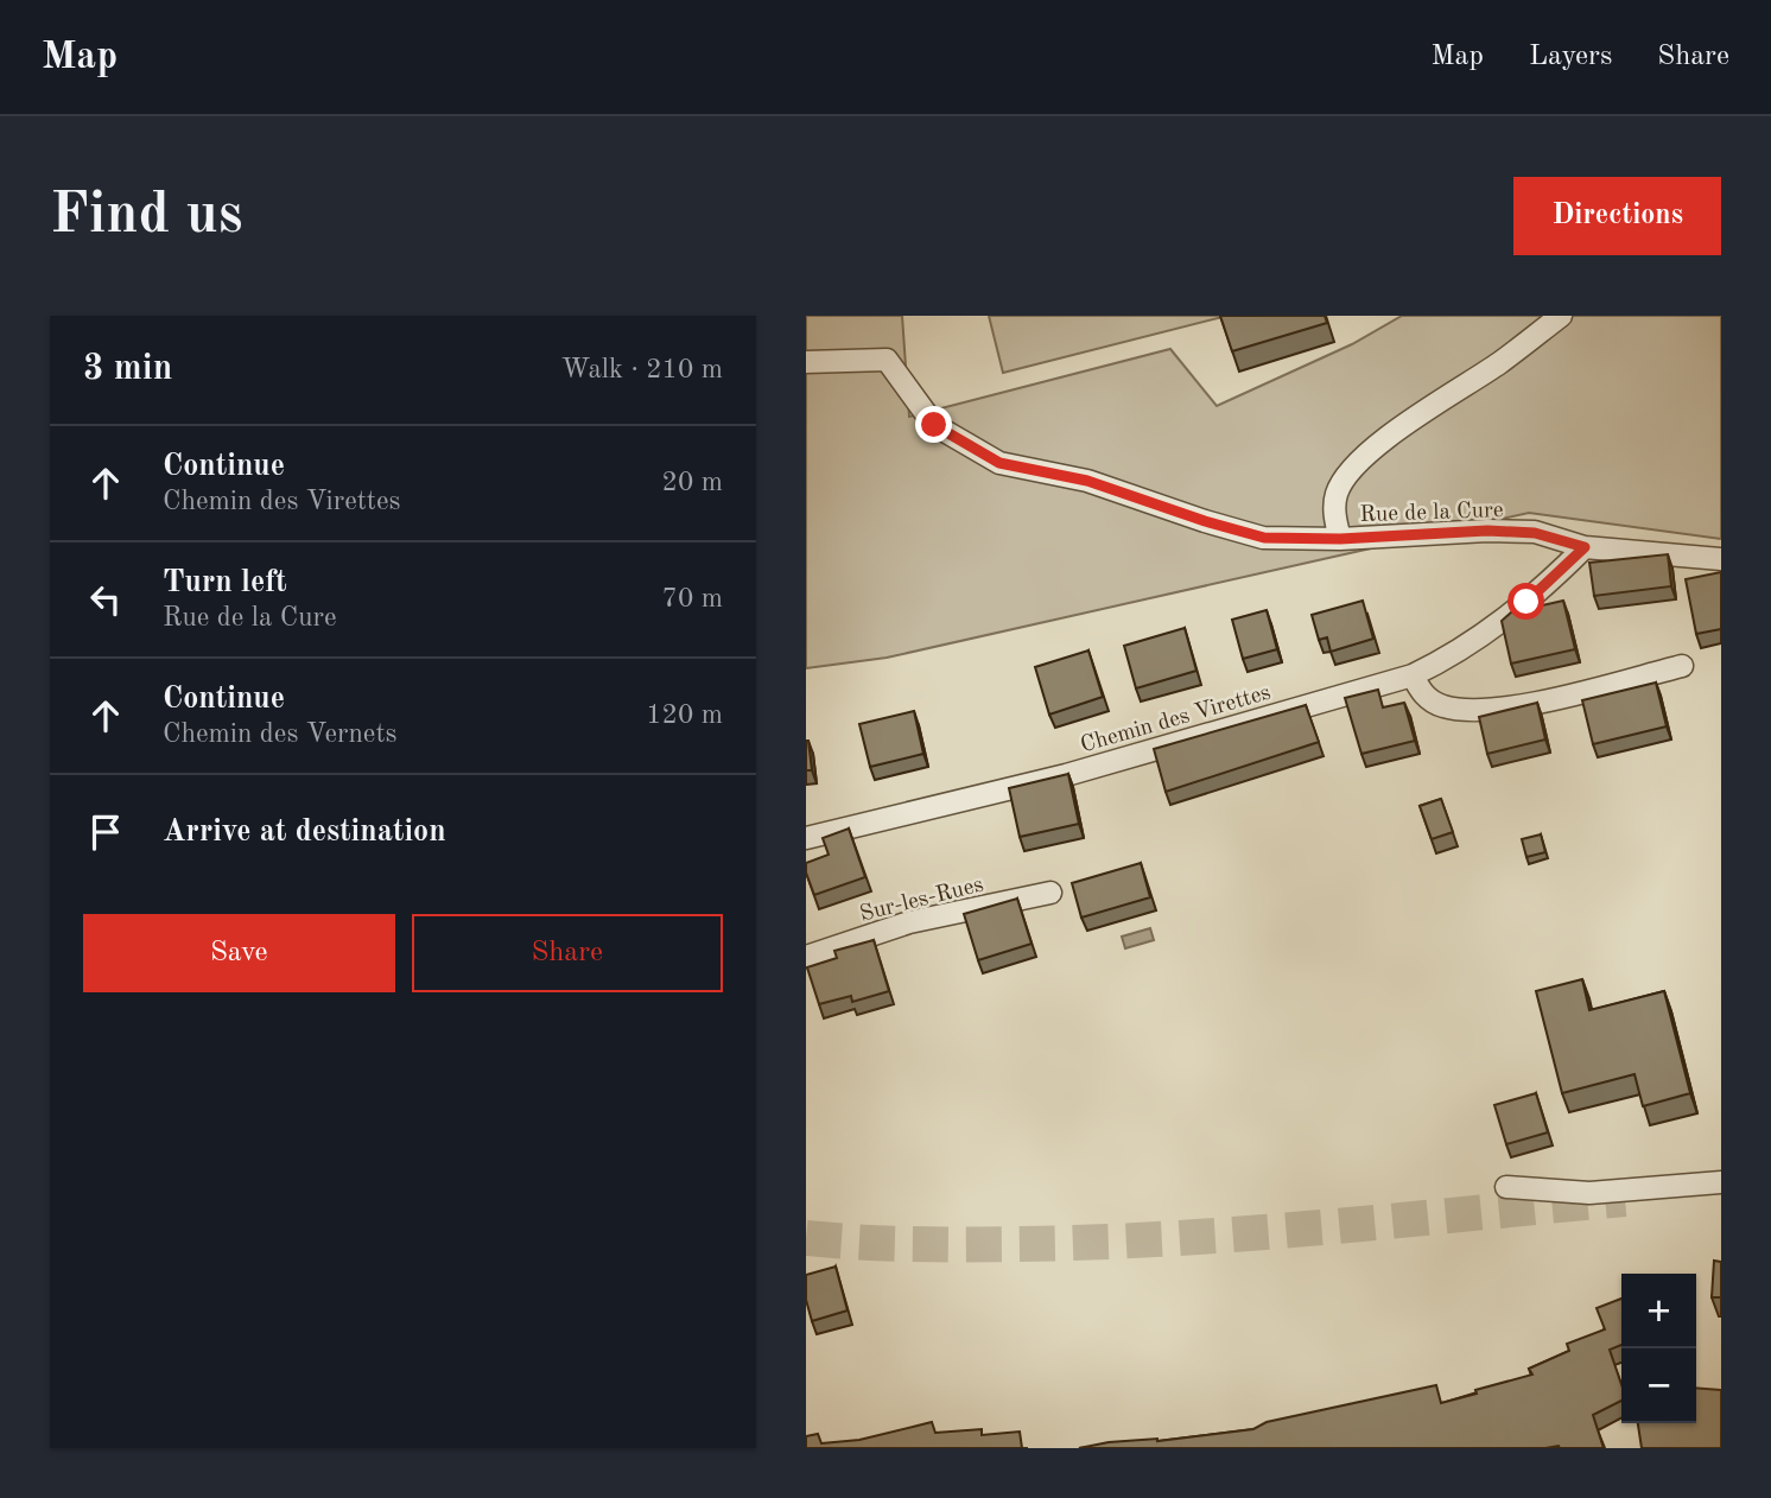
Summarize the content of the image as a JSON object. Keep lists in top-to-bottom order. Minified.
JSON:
{"streets":{"street":["Rue de la Cure","Chemin des Virettes","Sur-les-Rues"]},"crossings":[["Rue de la Cure","Chemin des Virettes"]],"page":{"header":"Map","nav":["Map","Layers","Share"],"buttons":["Directions",["Save","Share"]],"title":"Find us","heading":["3 min","Walk · 210 m"],"list":[["Continue","Chemin des Virettes","20 m"],["Turn left","Rue de la Cure","70 m"],["Continue","Chemin des Vernets","120 m"],"Arrive at destination"],"map_buttons":["+","−"]}}
